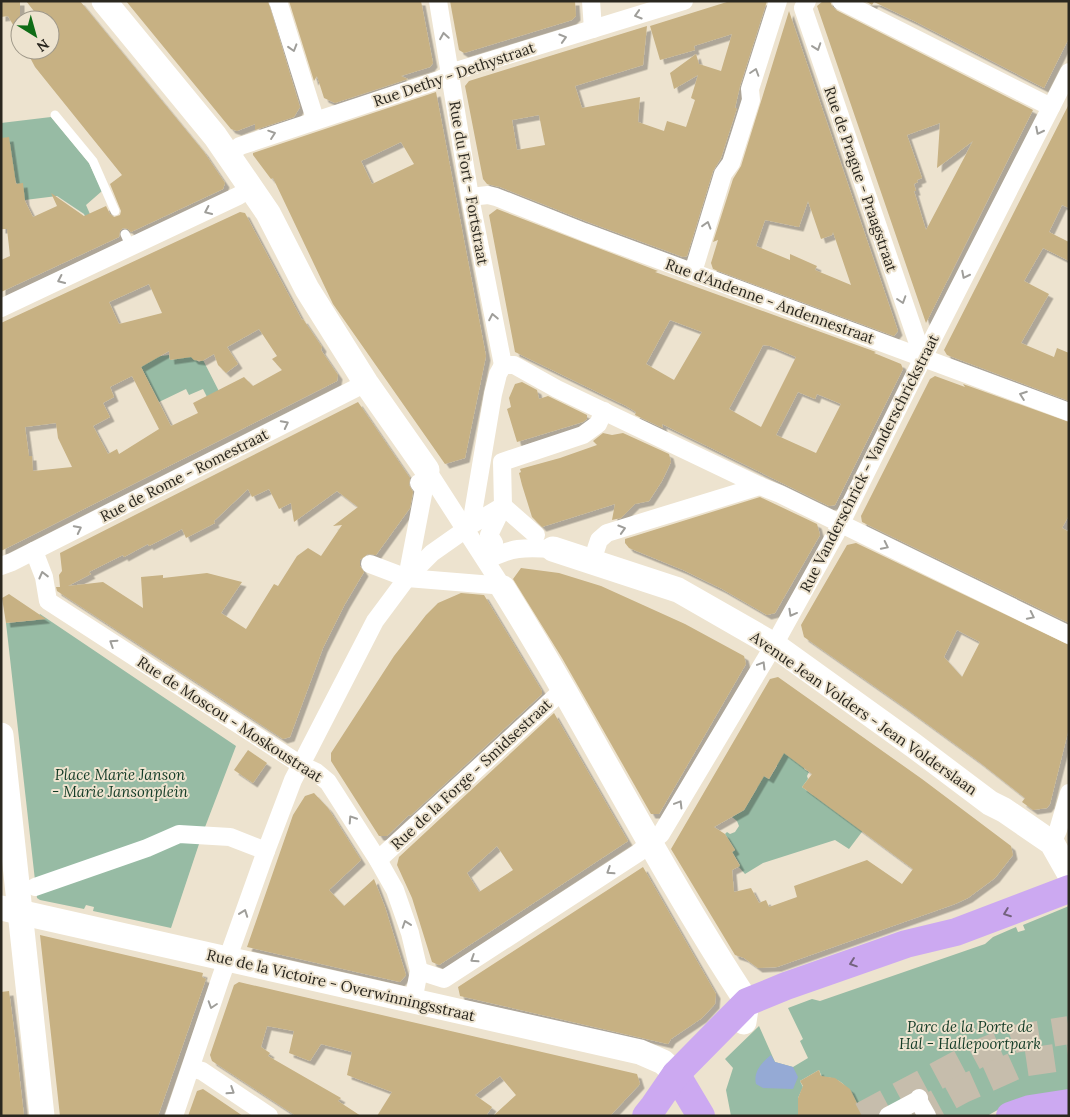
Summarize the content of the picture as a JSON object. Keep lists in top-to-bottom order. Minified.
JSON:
{"streets":{"street":["Rue Dethy - Dethystraat","Rue de Prague - Praagstraat","Rue du Fort - Fortstraat","Rue d'Andenne - Andennestraat","Rue Vanderschrick - Vanderschrickstraat","Rue de Rome - Romestraat","Avenue Jean Volders - Jean Volderslaan","Rue de Moscou - Moskoustraat","Rue de la Forge - Smidsestraat","Rue de la Victoire - Overwinningsstraat"]},"crossings":[["Rue Dethy - Dethystraat","Rue du Fort - Fortstraat"],["Rue de Prague - Praagstraat","Rue d'Andenne - Andennestraat"],["Rue de Prague - Praagstraat","Rue Vanderschrick - Vanderschrickstraat"],["Rue du Fort - Fortstraat","Rue d'Andenne - Andennestraat"],["Rue d'Andenne - Andennestraat","Rue Vanderschrick - Vanderschrickstraat"],["Rue Vanderschrick - Vanderschrickstraat","Avenue Jean Volders - Jean Volderslaan"],["Rue Vanderschrick - Vanderschrickstraat","Rue de Moscou - Moskoustraat"],["Rue de Rome - Romestraat","Rue de Moscou - Moskoustraat"],["Rue de Moscou - Moskoustraat","Rue de la Forge - Smidsestraat"],["Rue de Moscou - Moskoustraat","Rue de la Victoire - Overwinningsstraat"]],"one_way":["Rue de Prague - Praagstraat","Rue de Rome - Romestraat","Rue de Moscou - Moskoustraat"],"parks":["Place Marie Janson - Marie Jansonplein","Parc de la Porte de Hal - Hallepoortpark"],"north":"bottom right"}
